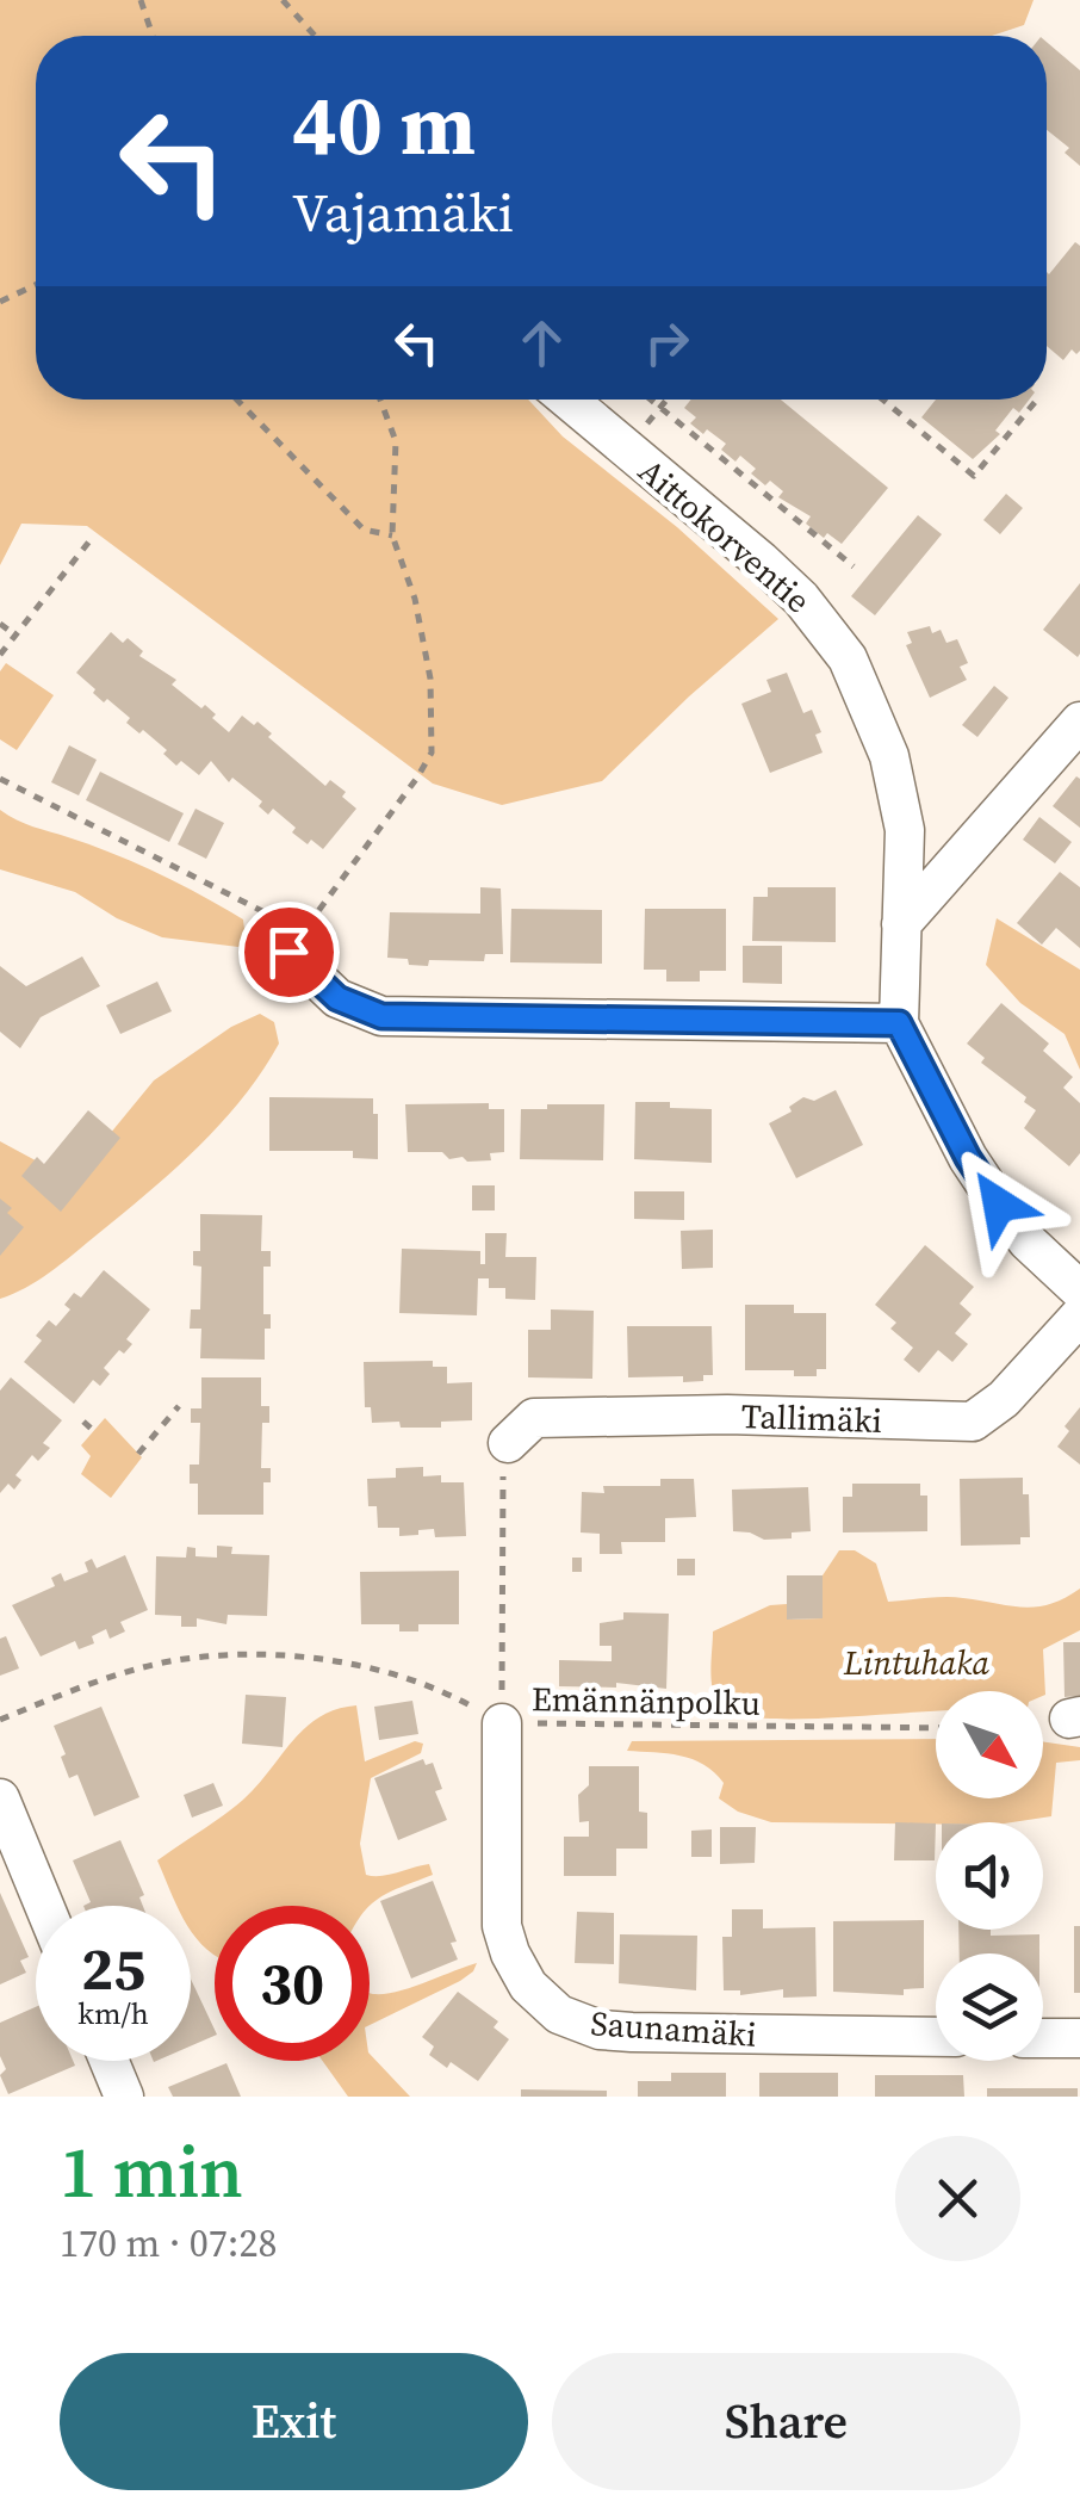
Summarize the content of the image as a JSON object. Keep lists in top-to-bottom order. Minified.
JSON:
{"streets":{"street":["Aittokorventie","Tallimäki","Saunamäki"],"path":["Emännänpolku"]},"crossings":[["Emännänpolku","Saunamäki"]],"parks":["Lintuhaka"],"north":"bottom right","page":{"turn":["40 m","Vajamäki"],"speed":"25 km/h","limit":"30","heading":["1 min","170 m · 07:28"],"buttons":["Exit","Share"]}}
